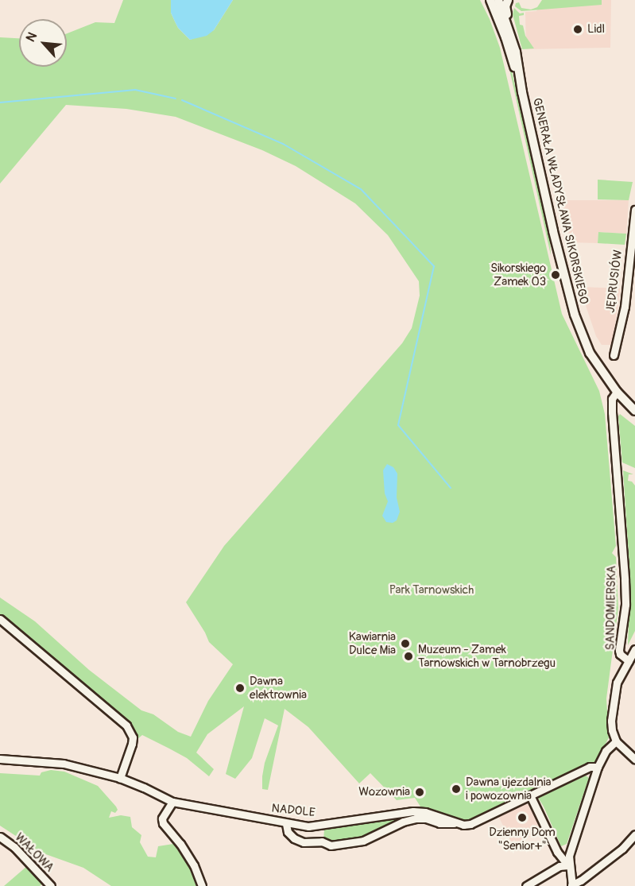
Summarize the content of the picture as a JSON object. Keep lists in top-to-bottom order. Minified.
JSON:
{"streets":{"street":["GENERAŁA WŁADYSŁAWA SIKORSKIEGO","JĘDRUSIÓW","SANDOMIERSKA","NADOLE","WAŁOWA"]},"crossings":[["GENERAŁA WŁADYSŁAWA SIKORSKIEGO","SANDOMIERSKA"]],"parks":["Park Tarnowskich"],"places":["Lidl","Sikorskiego Zamek 03","Kawiarnia Dulce Mia","Muzeum - Zamek Tarnowskich w Tarnobrzegu","Dawna elektrownia","Dawna ujezdalnia i powozownia","Wozownia","Dzienny Dom \"Senior+\""],"north":"top left"}
